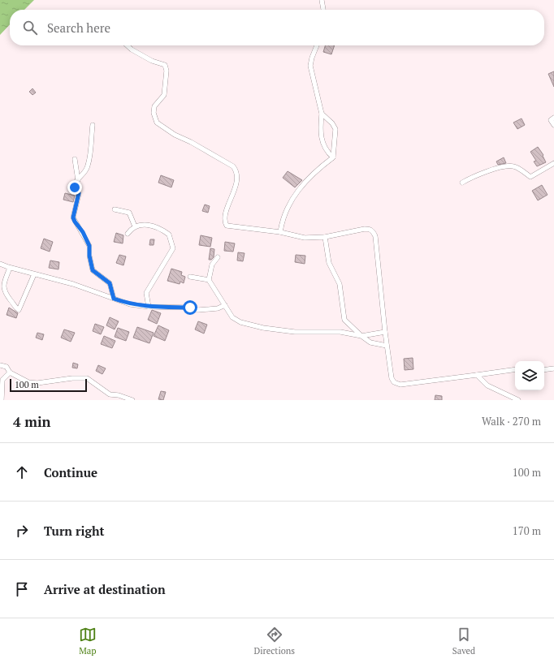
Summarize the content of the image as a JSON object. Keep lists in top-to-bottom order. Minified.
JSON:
{"scale_bar":"100 m","page":{"search":"Search here","scale":"100 m","heading":["4 min","Walk · 270 m"],"list":[["Continue","100 m"],["Turn right","170 m"],"Arrive at destination"],"nav":["Map","Directions","Saved"]}}
